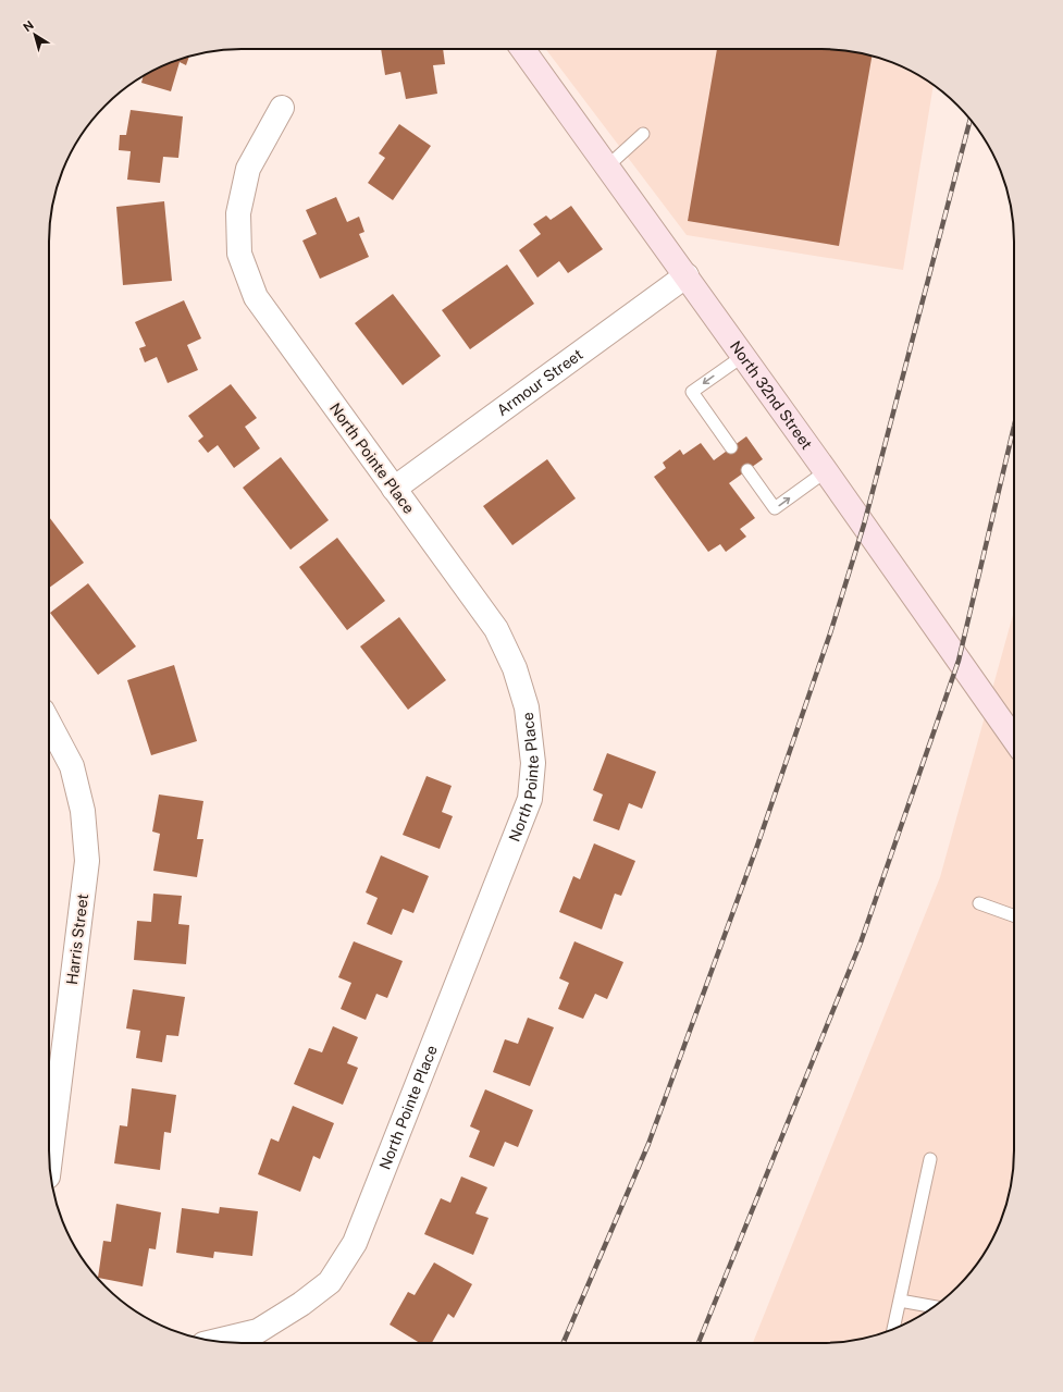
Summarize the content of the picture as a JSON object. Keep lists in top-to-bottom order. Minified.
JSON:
{"streets":{"street":["Armour Street","North 32nd Street","North Pointe Place","Harris Street"]},"crossings":[["Armour Street","North 32nd Street"],["Armour Street","North Pointe Place"]],"north":"top left"}
